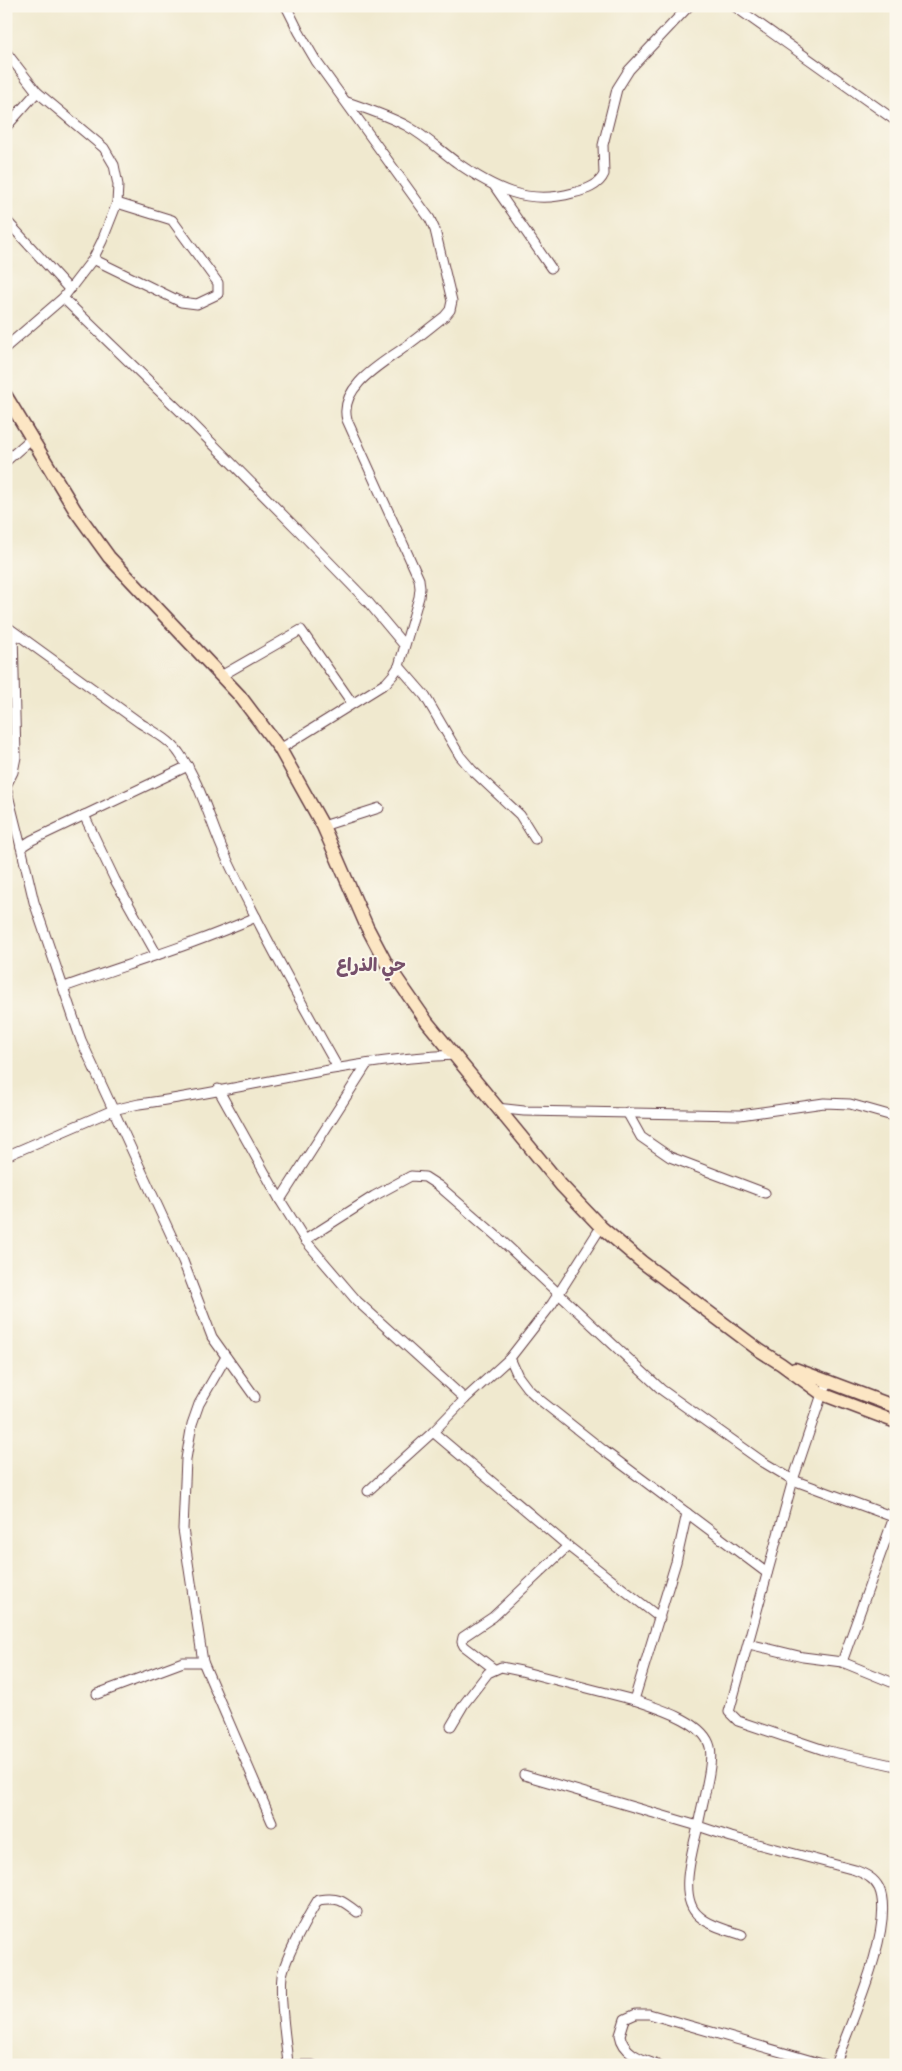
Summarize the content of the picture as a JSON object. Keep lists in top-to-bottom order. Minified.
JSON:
{"districts":["حي الذراع"]}
